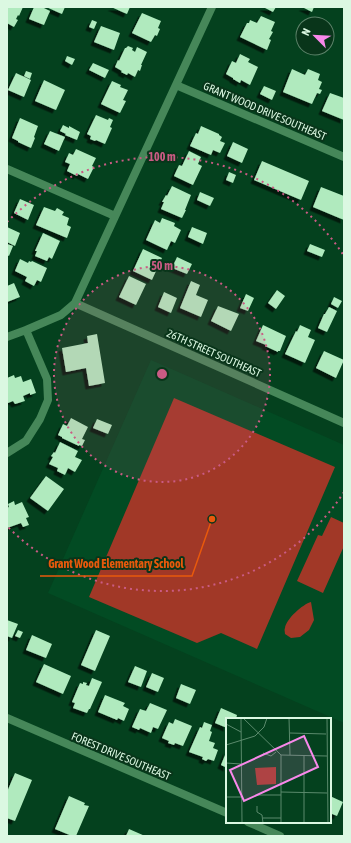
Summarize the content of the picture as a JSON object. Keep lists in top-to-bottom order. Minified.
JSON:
{"streets":{"street":["GRANT WOOD DRIVE SOUTHEAST","26TH STREET SOUTHEAST","FOREST DRIVE SOUTHEAST"]},"places":["Grant Wood Elementary School"],"north":"top left","rings":["100 m","50 m"]}
